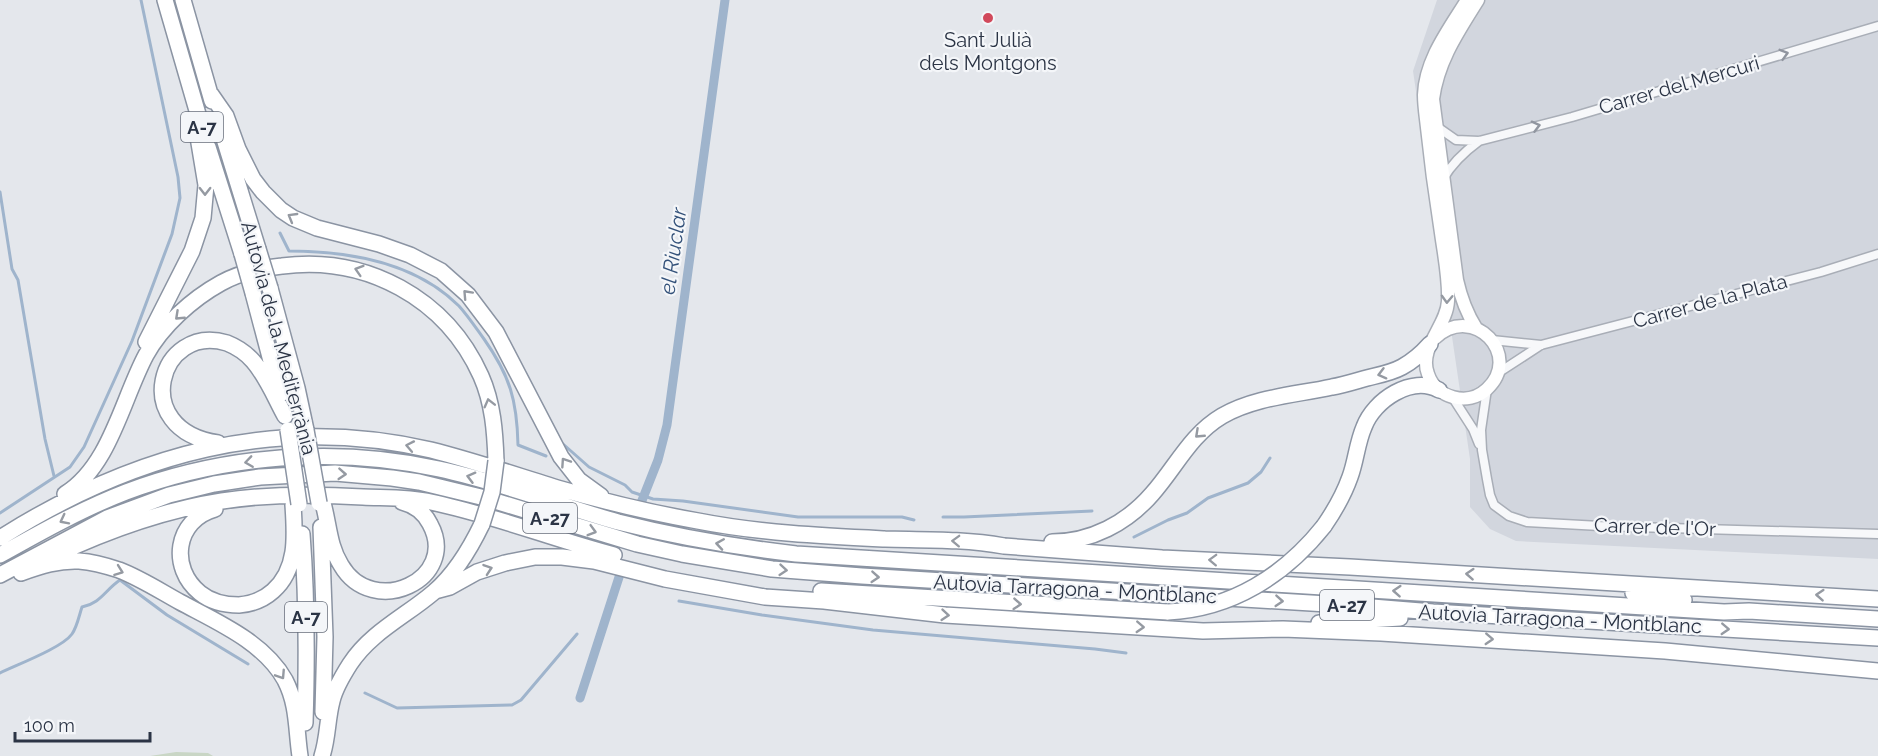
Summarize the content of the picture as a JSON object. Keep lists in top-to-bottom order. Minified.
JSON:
{"streets":{"highway":["A-7","Autovia de la Mediterrània","A-27","Autovia Tarragona - Montblanc"],"street":["Carrer del Mercuri","Carrer de la Plata","Carrer de l'Or"]},"crossings":[["A-7","Autovia de la Mediterrània"],["Carrer de la Plata","Carrer de l'Or"],["Autovia de la Mediterrània","A-27"],["Autovia de la Mediterrània","Autovia Tarragona - Montblanc"],["A-27","Autovia Tarragona - Montblanc"]],"one_way":["Carrer del Mercuri"],"water":["el Riuclar"],"places":["Sant Julià dels Montgons"],"scale_bar":"100 m"}
